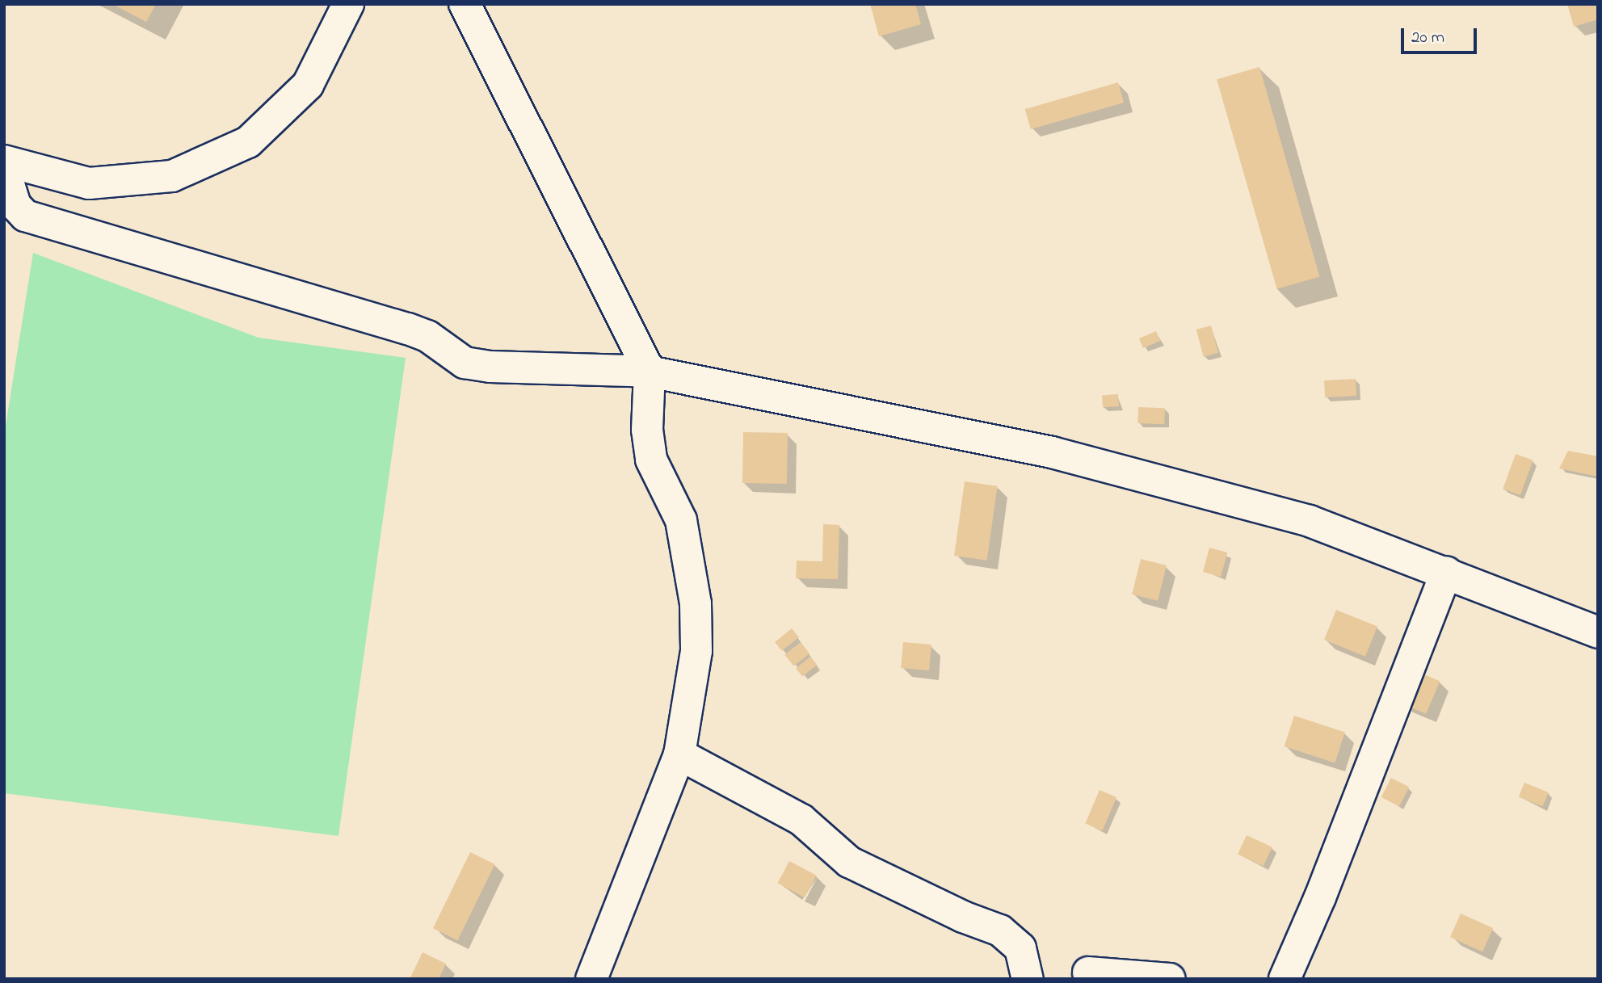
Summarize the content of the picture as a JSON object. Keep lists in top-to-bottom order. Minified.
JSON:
{"scale_bar":"20 m"}
